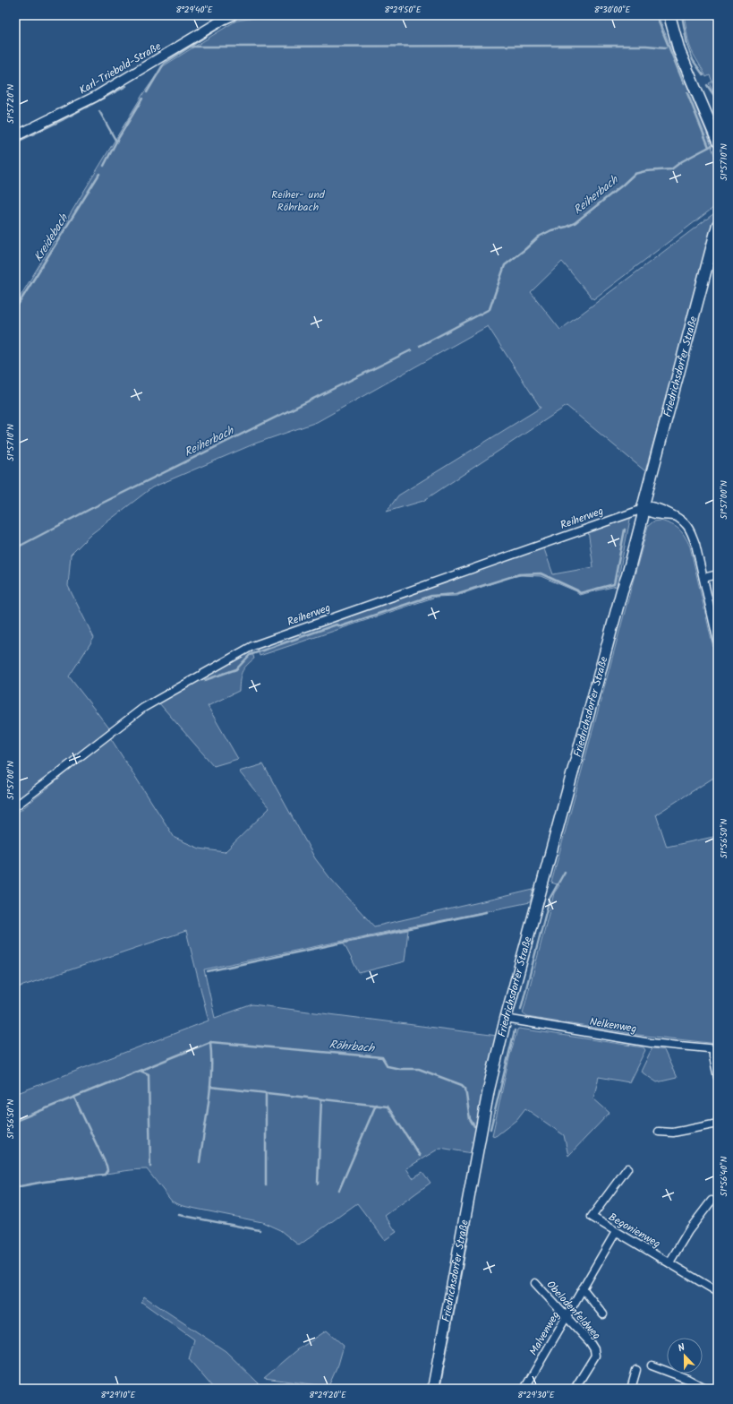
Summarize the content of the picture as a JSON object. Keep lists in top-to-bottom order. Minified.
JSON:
{"streets":{"main road":["Friedrichsdorfer Straße"],"street":["Karl-Triebold-Straße","Reiherweg","Nelkenweg","Begonienweg","Obelodenfeldweg","Malvenweg"]},"crossings":[["Friedrichsdorfer Straße","Reiherweg"],["Friedrichsdorfer Straße","Nelkenweg"],["Begonienweg","Malvenweg"],["Obelodenfeldweg","Malvenweg"]],"water":["Reiherbach","Kreidebach","Röhrbach"],"parks":["Reiher- und Röhrbach"],"north":"top","coordinates":["8°29'40\"E","8°29'50\"E","8°30'00\"E","51°57'20\"N","51°57'10\"N","51°57'00\"N","51°56'50\"N","51°56'40\"N","8°29'10\"E","8°29'20\"E","8°29'30\"E"]}
